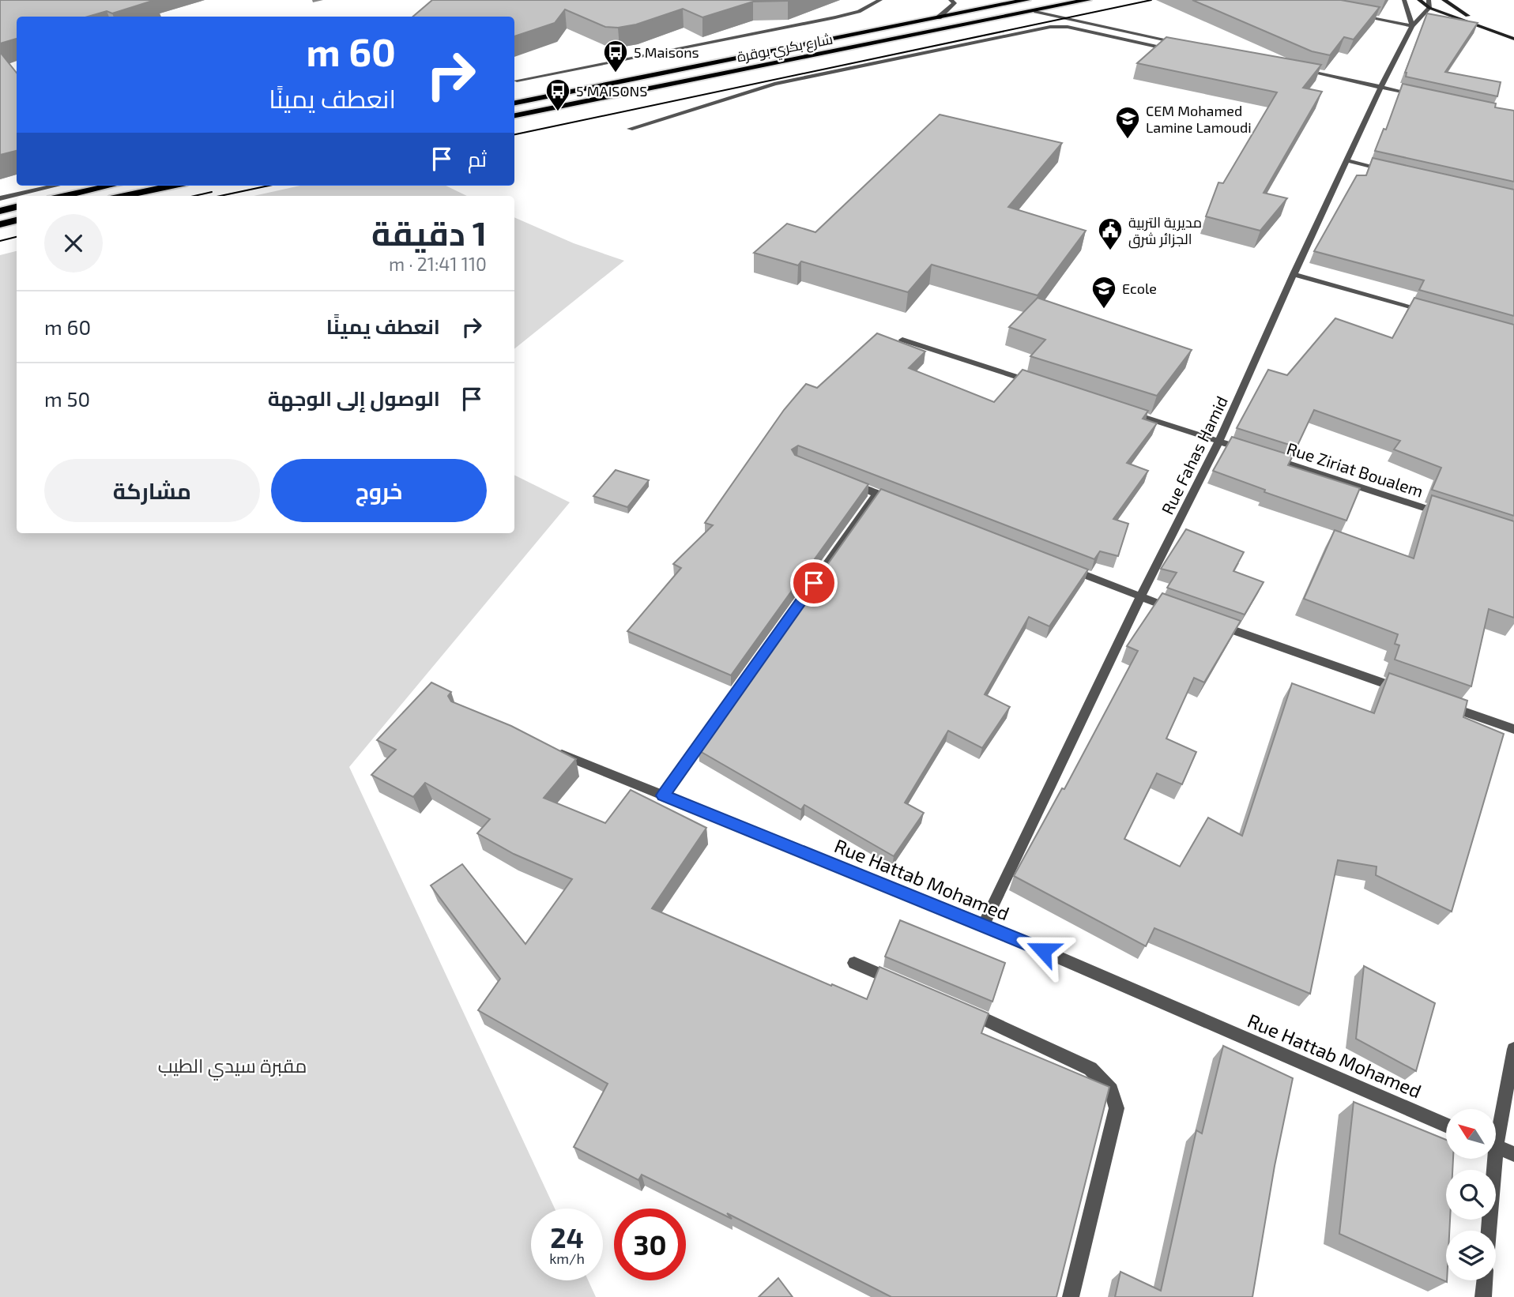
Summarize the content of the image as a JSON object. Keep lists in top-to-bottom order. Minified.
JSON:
{"streets":{"highway":["شارع بكري بوقرة"],"street":["Rue Fahas Hamid","Rue Ziriat Boualem","Rue Hattab Mohamed"]},"crossings":[["Rue Fahas Hamid","Rue Hattab Mohamed"]],"parks":["مقبرة سيدي الطيب"],"places":{"bus stop":["5 Maisons","5 MAISONS"],"school or university":["CEM Mohamed Lamine Lamoudi","Ecole"],"public building":["مديرية التربية الجزائر شرق"]},"north":"top left","page":{"turn":["60 m","انعطف يمينًا"],"then":"ثم","heading":["1 دقيقة","110 m · 21:41"],"list":[{"name":"انعطف يمينًا","value":"60 m"},{"name":"الوصول إلى الوجهة","value":"50 m"}],"buttons":["خروج","مشاركة"],"speed":"24 km/h","limit":"30"}}
